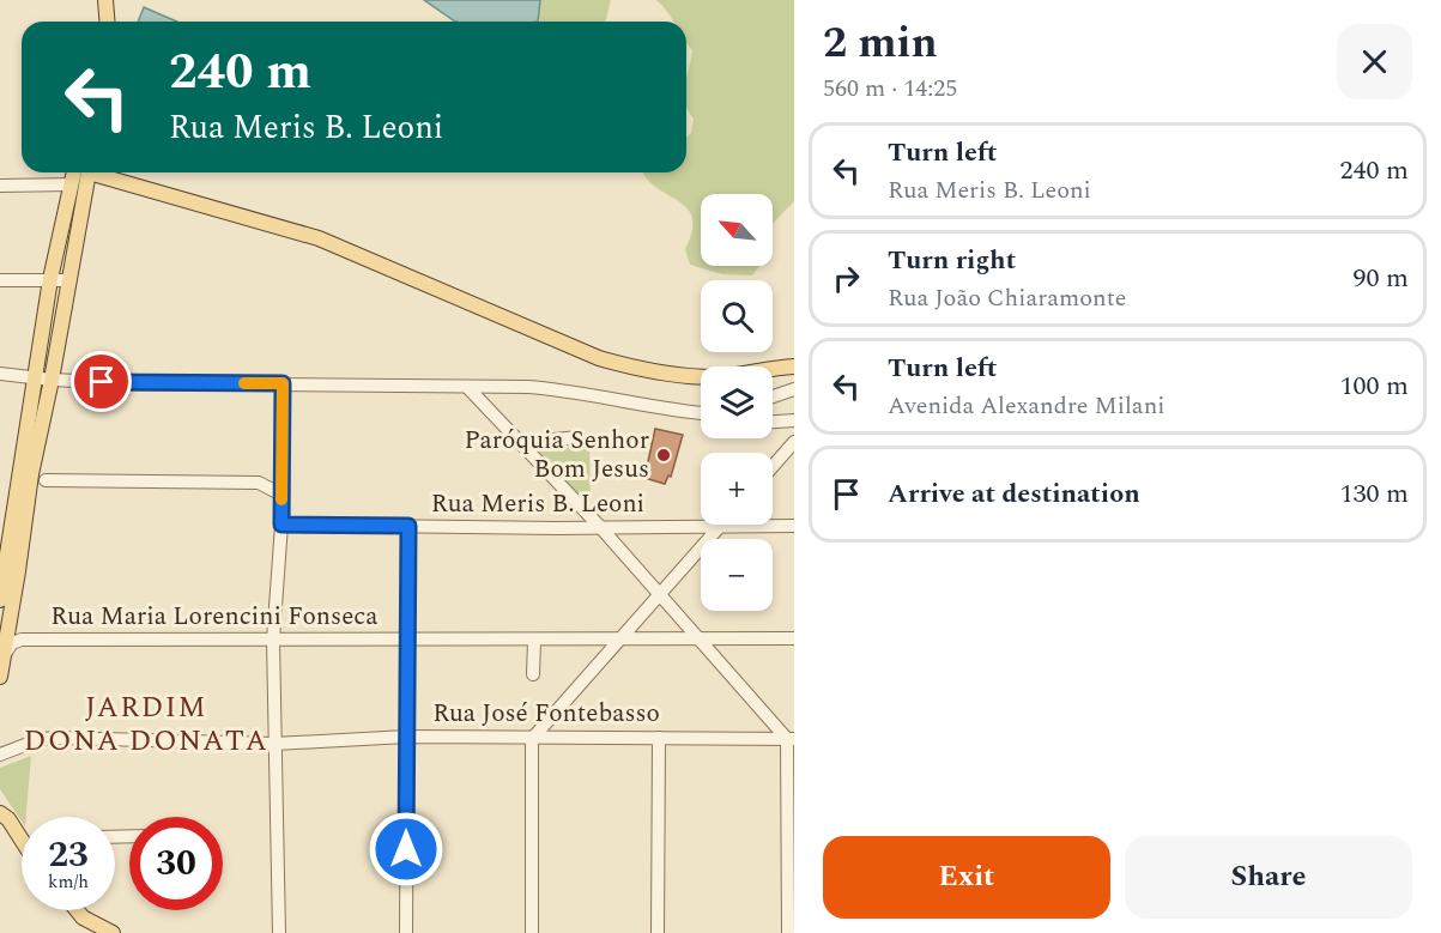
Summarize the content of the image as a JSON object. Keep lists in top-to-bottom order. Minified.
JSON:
{"streets":{"street":["Rua Meris B. Leoni","Rua Maria Lorencini Fonseca","Rua José Fontebasso"]},"districts":["JARDIM DONA DONATA"],"places":["Paróquia Senhor Bom Jesus"],"north":"top left","page":{"heading":["2 min","560 m · 14:25"],"turn":["240 m","Rua Meris B. Leoni"],"list":[{"name":"Turn left","note":"Rua Meris B. Leoni","value":"240 m"},{"name":"Turn right","note":"Rua João Chiaramonte","value":"90 m"},{"name":"Turn left","note":"Avenida Alexandre Milani","value":"100 m"},{"name":"Arrive at destination","value":"130 m"}],"map_buttons":["+","−"],"speed":"23 km/h","limit":"30","buttons":["Exit","Share"]}}
